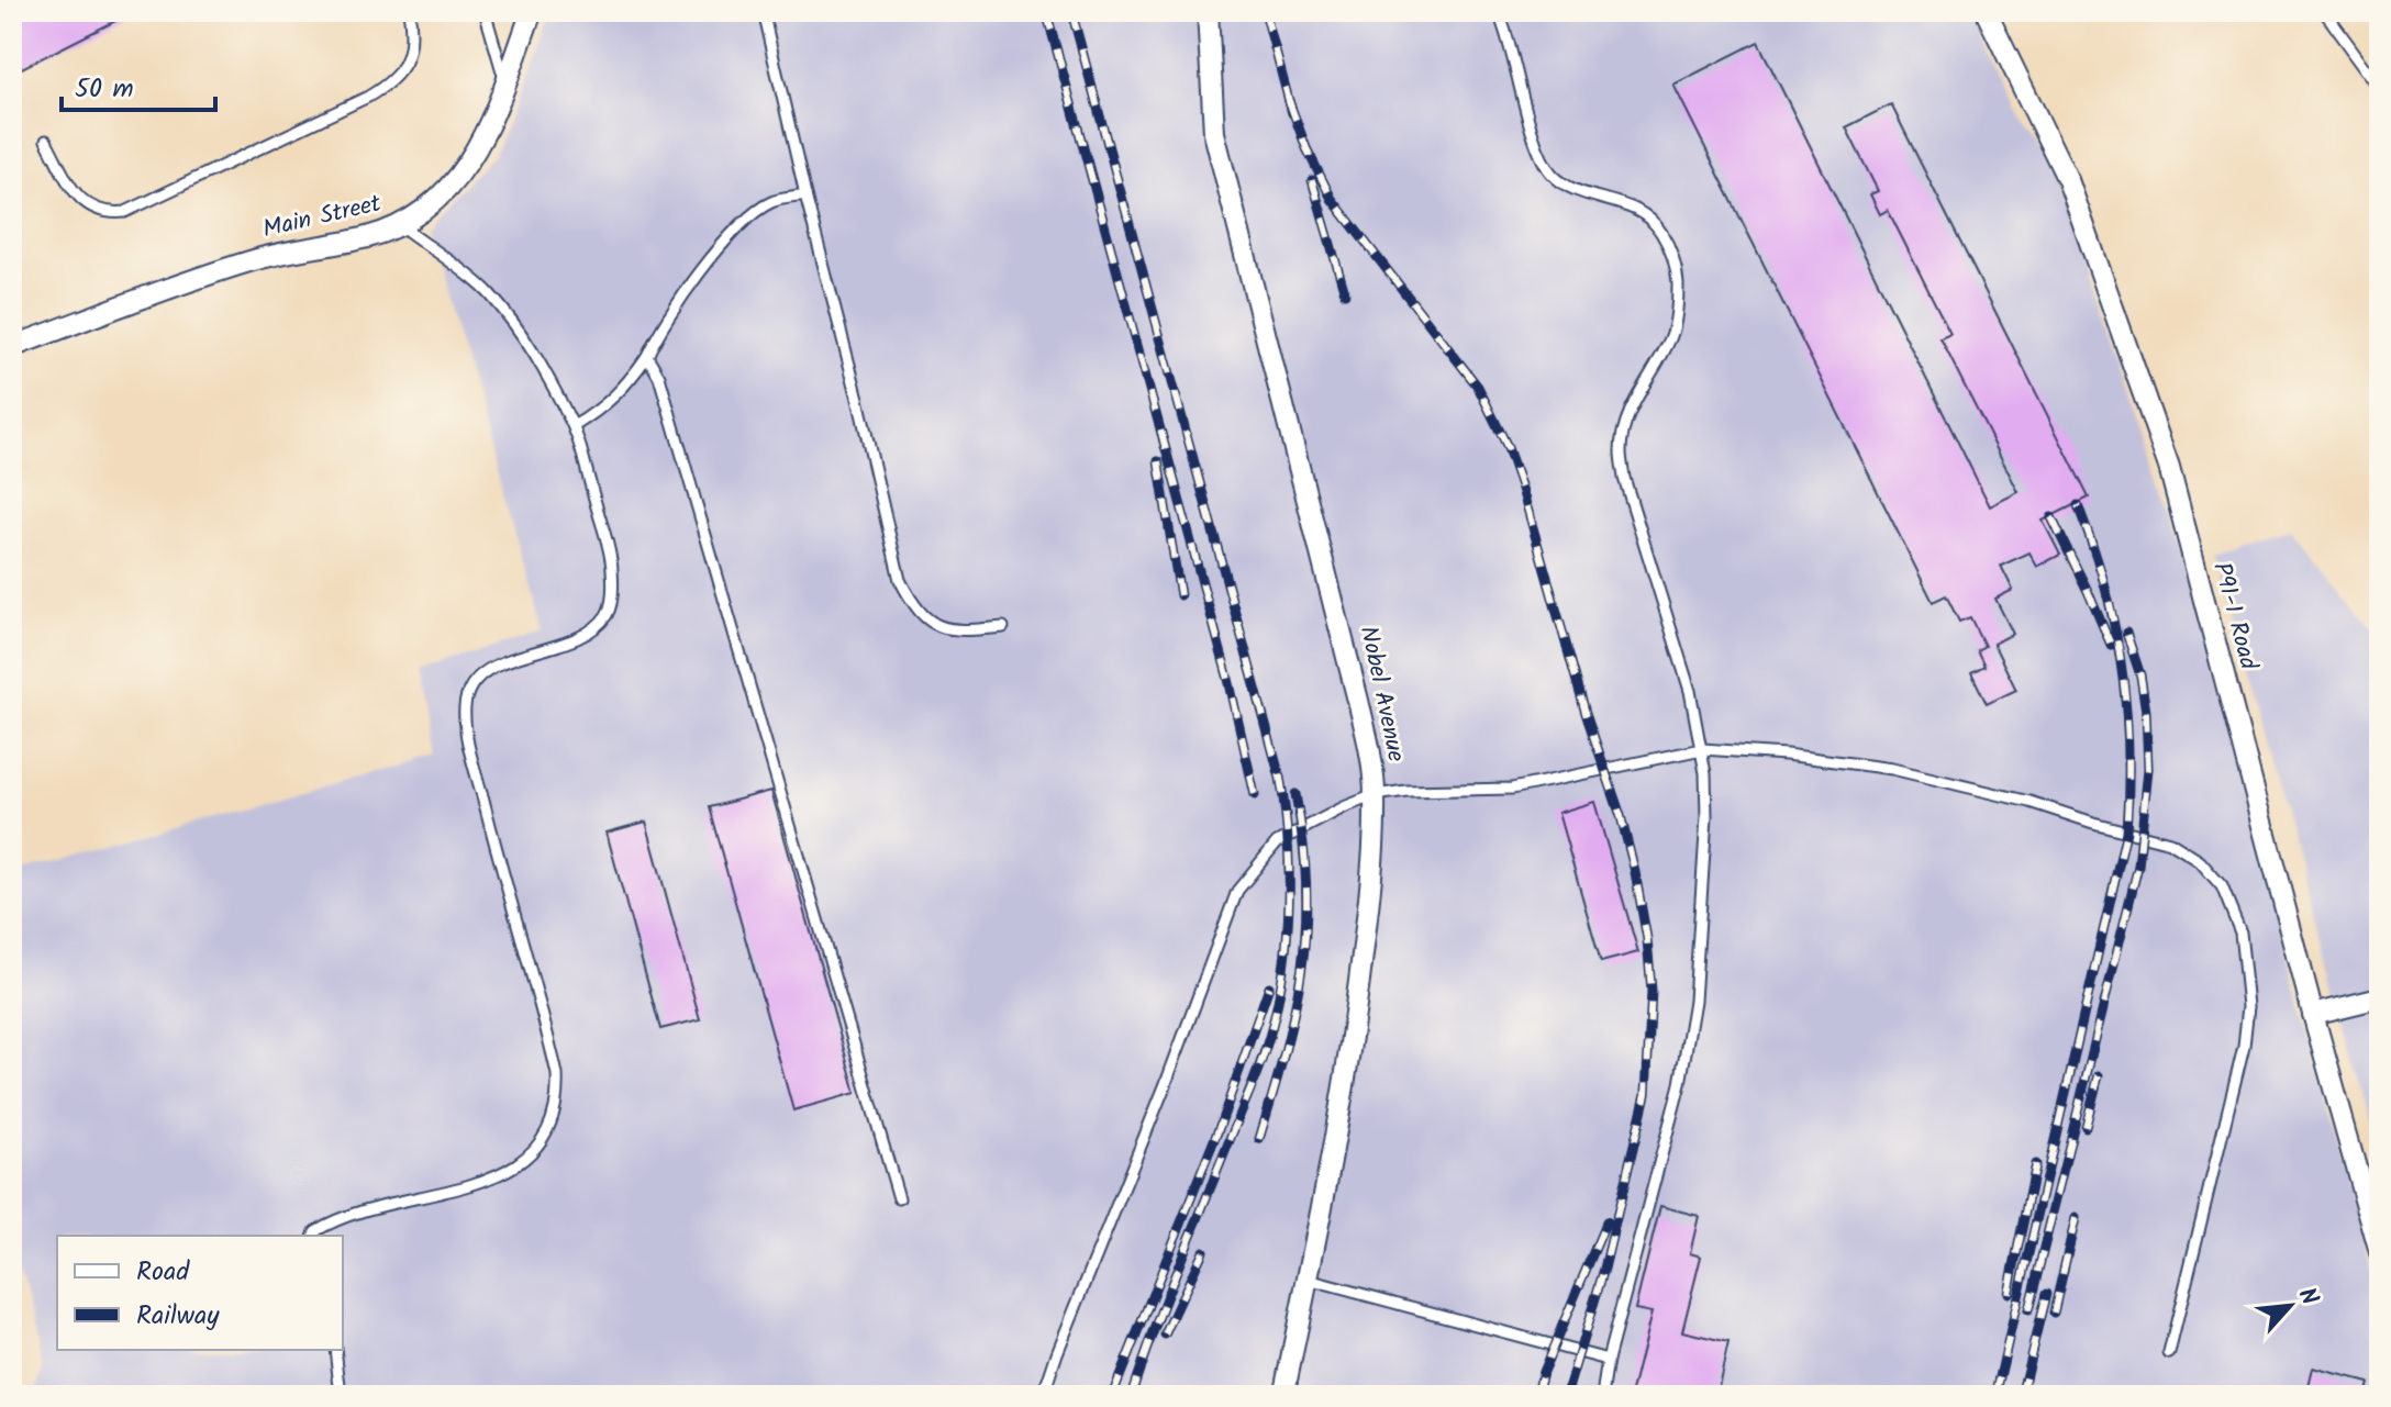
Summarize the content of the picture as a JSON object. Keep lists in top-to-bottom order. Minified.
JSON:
{"streets":{"street":["Main Street","P91-1 Road","Nobel Avenue"]},"legend":["Road","Railway"],"scale_bar":"50 m","north":"top right"}
